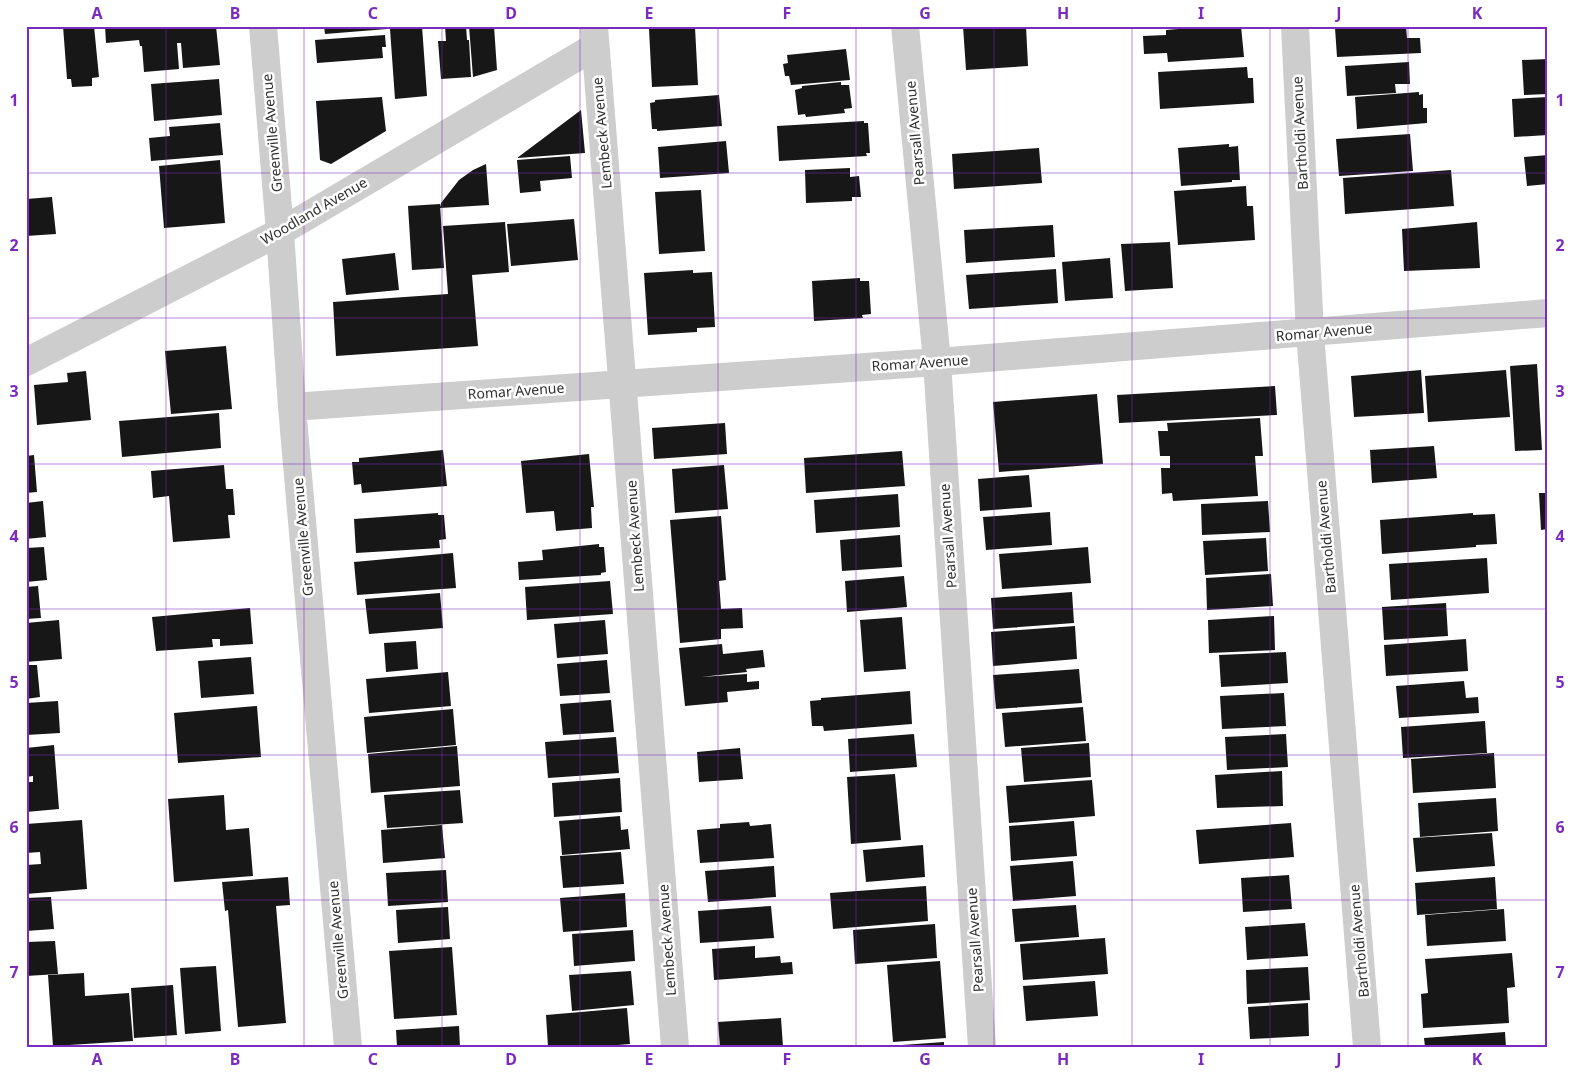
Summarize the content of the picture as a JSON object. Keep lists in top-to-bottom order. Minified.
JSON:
{"streets":{"street":["Greenville Avenue","Lembeck Avenue","Pearsall Avenue","Bartholdi Avenue","Woodland Avenue","Romar Avenue"]},"crossings":[["Greenville Avenue","Woodland Avenue"],["Greenville Avenue","Romar Avenue"],["Lembeck Avenue","Woodland Avenue"],["Lembeck Avenue","Romar Avenue"],["Pearsall Avenue","Romar Avenue"],["Bartholdi Avenue","Romar Avenue"]],"grid":{"columns":["A","B","C","D","E","F","G","H","I","J","K"],"rows":["1","2","3","4","5","6","7"]}}
